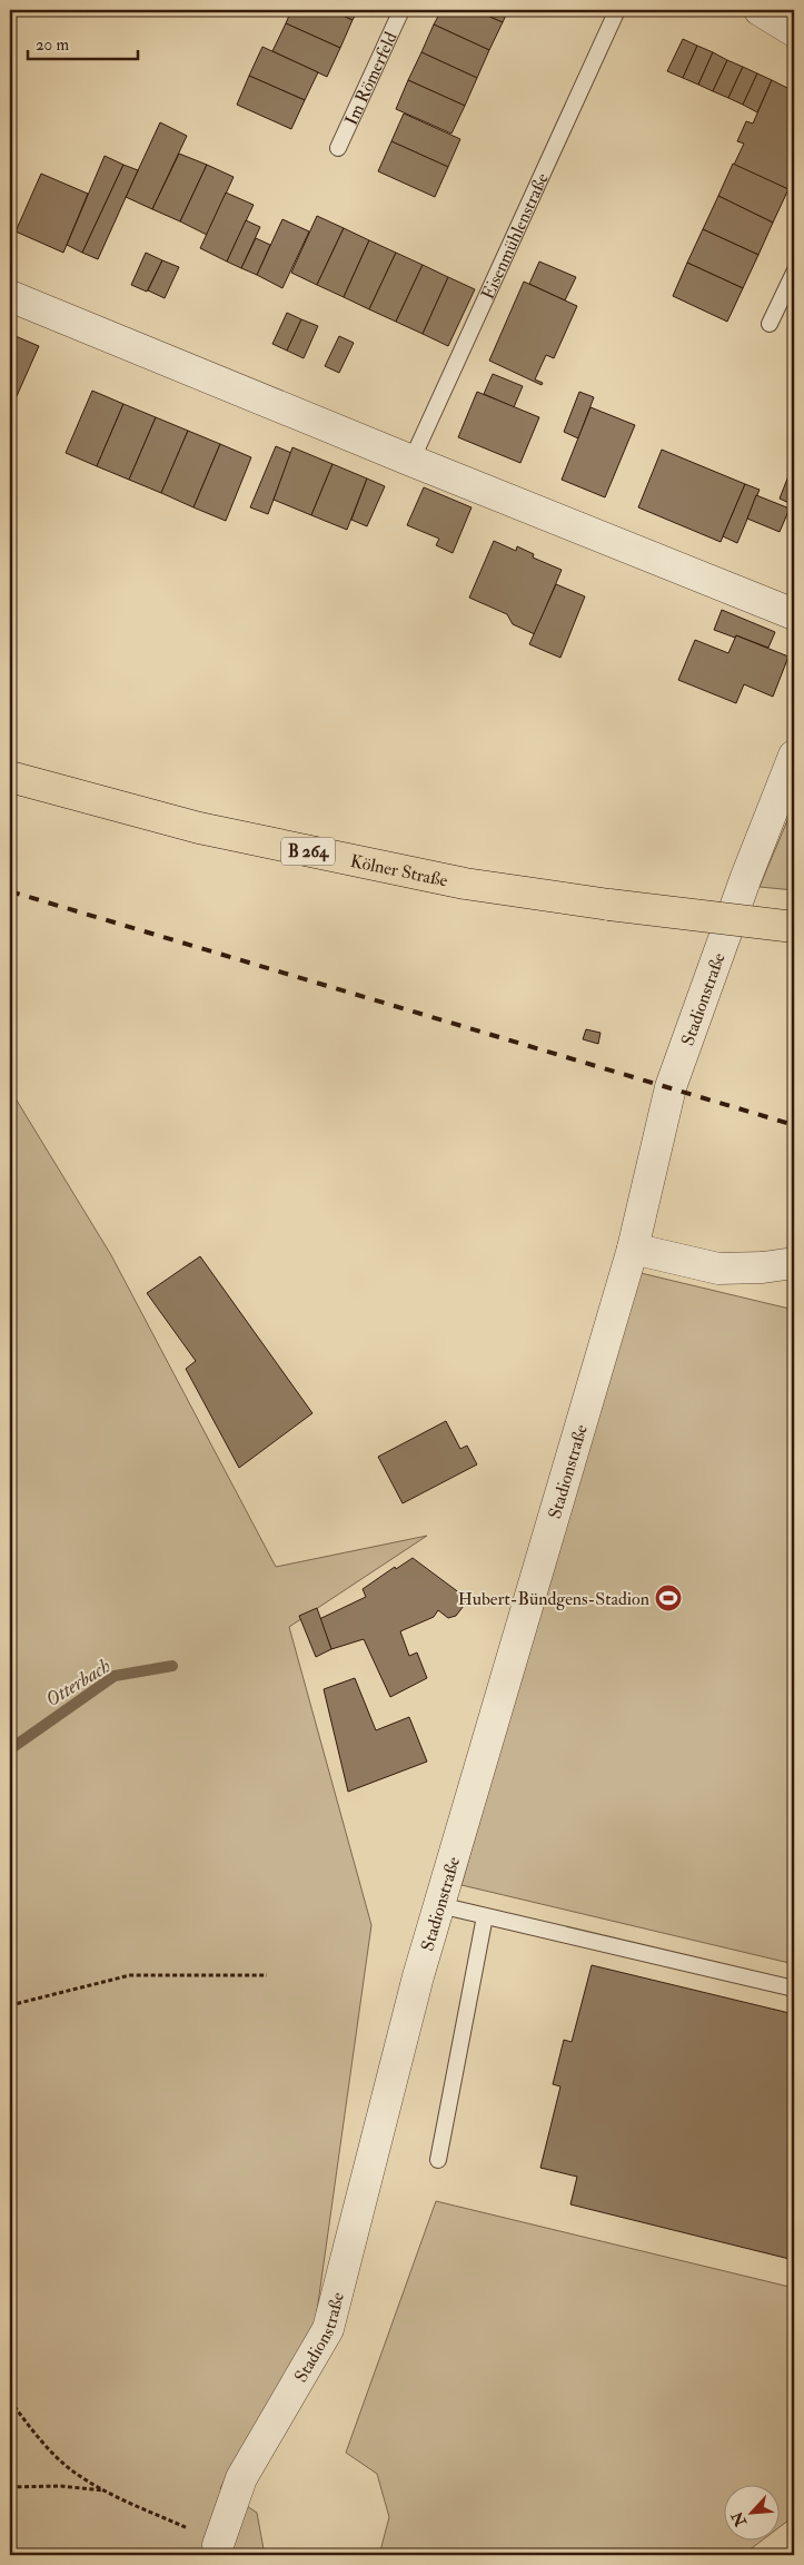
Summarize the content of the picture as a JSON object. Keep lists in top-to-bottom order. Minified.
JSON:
{"streets":{"main road":["B 264","Kölner Straße"],"street":["Stadionstraße"],"lane":["Im Römerfeld","Eisenmühlenstraße"]},"water":["Otterbach"],"places":{"sports":["Hubert-Bündgens-Stadion"]},"scale_bar":"20 m","north":"bottom left"}
